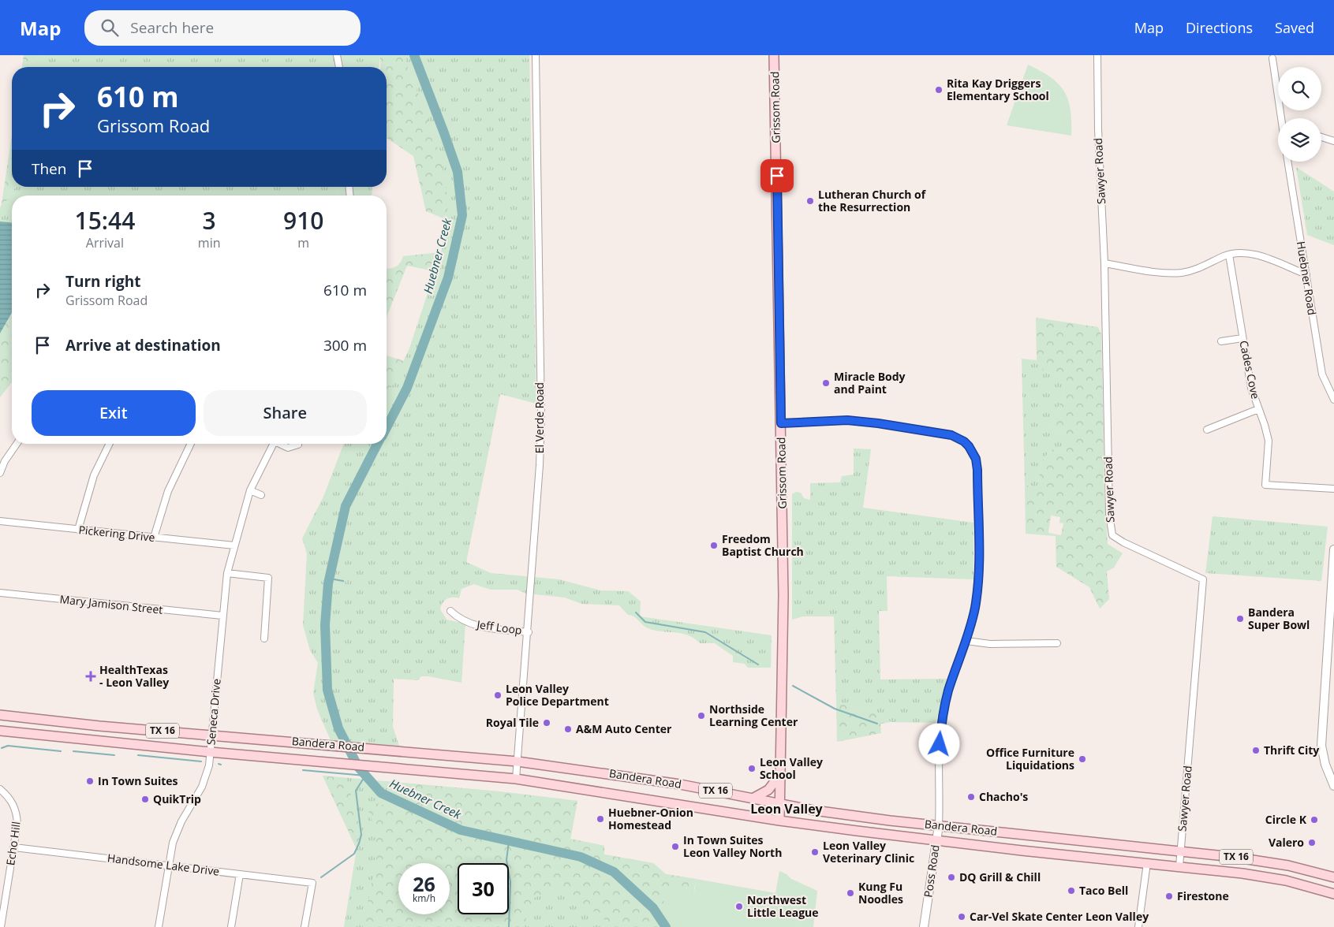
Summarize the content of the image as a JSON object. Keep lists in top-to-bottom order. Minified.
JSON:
{"streets":{"main road":["Grissom Road","TX 16","Bandera Road"],"street":["Sawyer Road","Huebner Road","Cades Cove","El Verde Road","Pickering Drive","Mary Jamison Street","Jeff Loop","Seneca Drive","Echo Hill","Handsome Lake Drive","Poss Road"]},"crossings":[["Grissom Road","Bandera Road"],["Grissom Road","Poss Road"],["Sawyer Road","Bandera Road"],["El Verde Road","Jeff Loop"],["El Verde Road","Bandera Road"],["Pickering Drive","Seneca Drive"],["Mary Jamison Street","Seneca Drive"],["Seneca Drive","Bandera Road"],["Seneca Drive","Handsome Lake Drive"],["Bandera Road","Poss Road"],["Echo Hill","Handsome Lake Drive"]],"districts":["Leon Valley"],"water":["Huebner Creek"],"places":{"other":["Rita Kay Driggers Elementary School","Lutheran Church of the Resurrection","Miracle Body and Paint","Freedom Baptist Church","Bandera Super Bowl","Leon Valley Police Department","Northside Learning Center","Royal Tile","A&M Auto Center","Thrift City","Office Furniture Liquidations","Leon Valley School","In Town Suites","Chacho's","QuikTrip","Huebner-Onion Homestead","Circle K","Valero","In Town Suites Leon Valley North","Leon Valley Veterinary Clinic","DQ Grill & Chill","Taco Bell","Kung Fu Noodles","Firestone","Northwest Little League","Car-Vel Skate Center Leon Valley"],"health":["HealthTexas - Leon Valley"]},"page":{"header":"Map","search":"Search here","nav":["Map","Directions","Saved"],"turn":["610 m","Grissom Road"],"then":"Then","eta":["15:44","Arrival","3","min","910","m"],"list":[{"name":"Turn right","note":"Grissom Road","value":"610 m"},{"name":"Arrive at destination","value":"300 m"}],"buttons":["Exit","Share"],"speed":"26 km/h","limit":"30"}}
